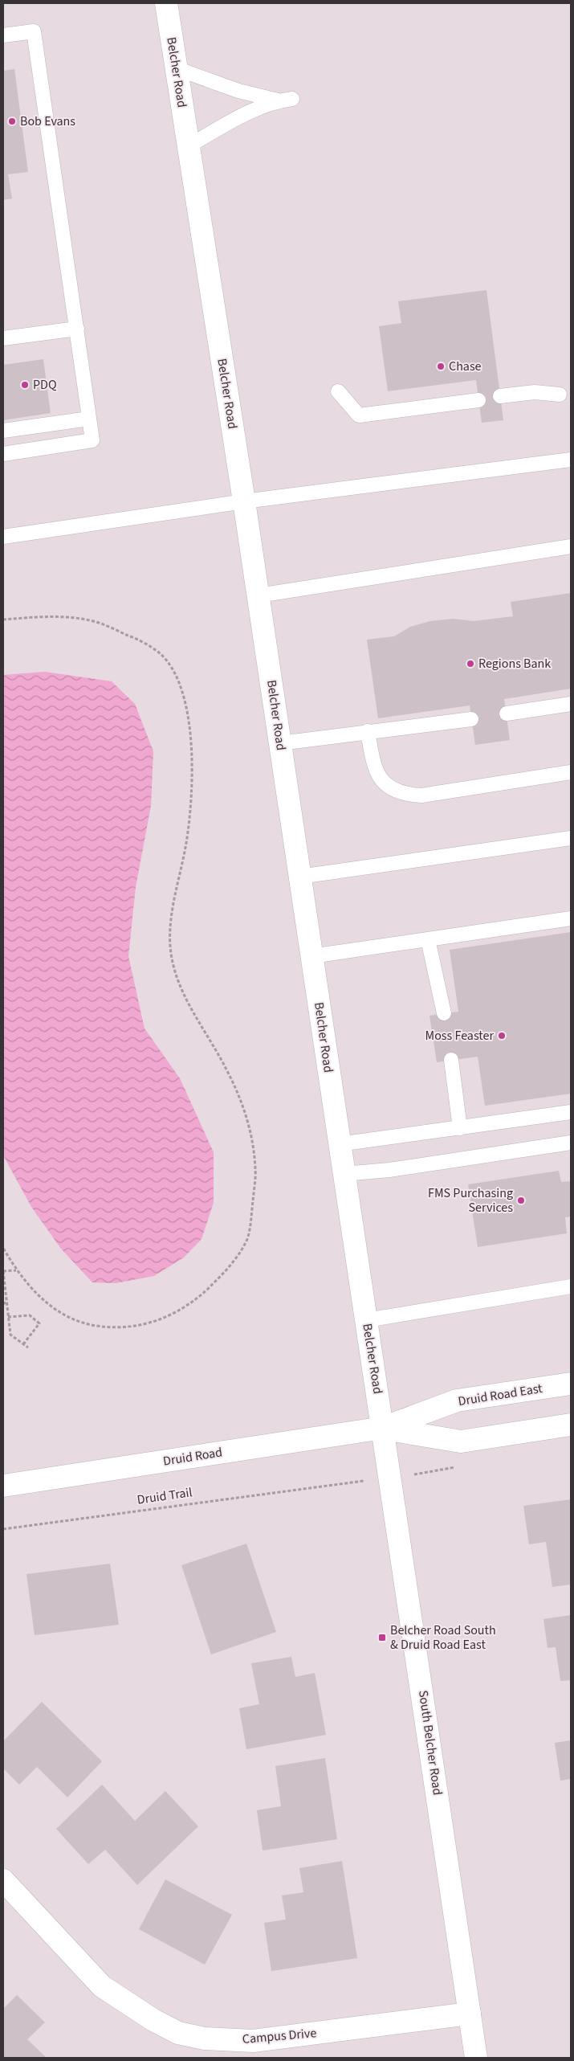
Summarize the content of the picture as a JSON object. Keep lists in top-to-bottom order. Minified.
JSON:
{"streets":{"main road":["Belcher Road","Druid Road East","Druid Road","South Belcher Road","Campus Drive"],"path":["Druid Trail"]},"crossings":[["Belcher Road","Druid Road East"],["Belcher Road","Druid Road"],["Belcher Road","South Belcher Road"],["Druid Road East","Druid Road"],["Druid Road East","South Belcher Road"],["Druid Road","South Belcher Road"],["South Belcher Road","Campus Drive"]],"places":{"other":["Bob Evans","Chase","PDQ","Regions Bank","Moss Feaster","FMS Purchasing Services"],"transit":["Belcher Road South & Druid Road East"]}}
